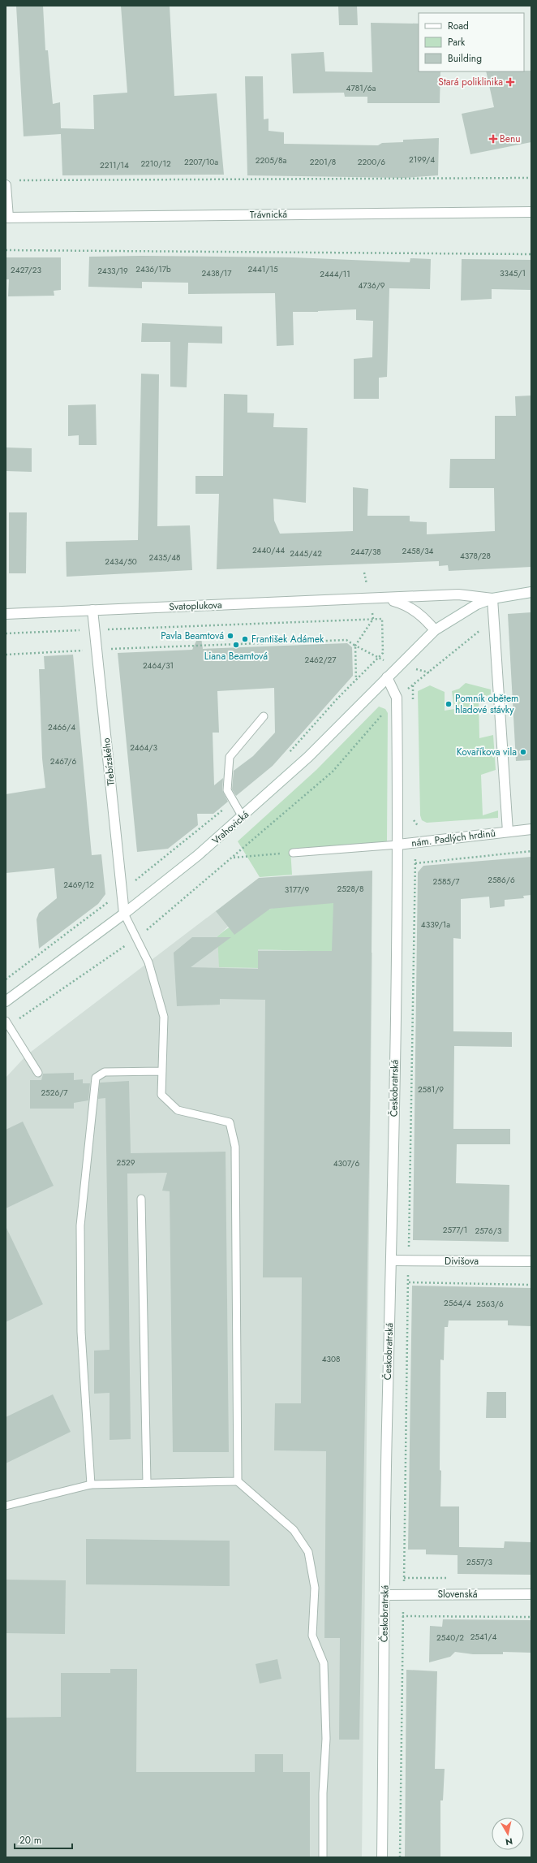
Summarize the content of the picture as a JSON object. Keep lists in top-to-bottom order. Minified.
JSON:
{"streets":{"street":["Trávnická","Svatoplukova","Třebízského","Vrahovická","nám. Padlých hrdinů","Českobratrská","Divišova","Slovenská"]},"crossings":[["Svatoplukova","Třebízského"],["Svatoplukova","Vrahovická"],["Svatoplukova","nám. Padlých hrdinů"],["Třebízského","Vrahovická"],["Vrahovická","nám. Padlých hrdinů"],["nám. Padlých hrdinů","Českobratrská"],["Českobratrská","Divišova"],["Českobratrská","Slovenská"]],"places":{"health":["Stará poliklinika","Benu"],"other":["Pavla Beamtová","František Adámek","Liana Beamtová","Pomník obětem hladové stávky","Kovaříkova vila"]},"house_numbers":["4781/6a","2199/4","2205/8a","2207/10a","2201/8","2200/6","2210/12","2211/14","2436/17b","2441/15","2427/23","2433/19","2438/17","3345/1","2444/11","4736/9","2440/44","2458/34","2447/38","2445/42","4378/28","2435/48","2434/50","2462/27","2464/31","2466/4","2464/3","2467/6","2586/6","2585/7","2469/12","2528/8","3177/9","4339/1a","2581/9","2526/7","2529","4307/6","2577/1","2576/3","2564/4","2563/6","4308","2557/3","2541/4","2540/2"],"legend":["Road","Park","Building"],"scale_bar":"20 m","north":"bottom"}
